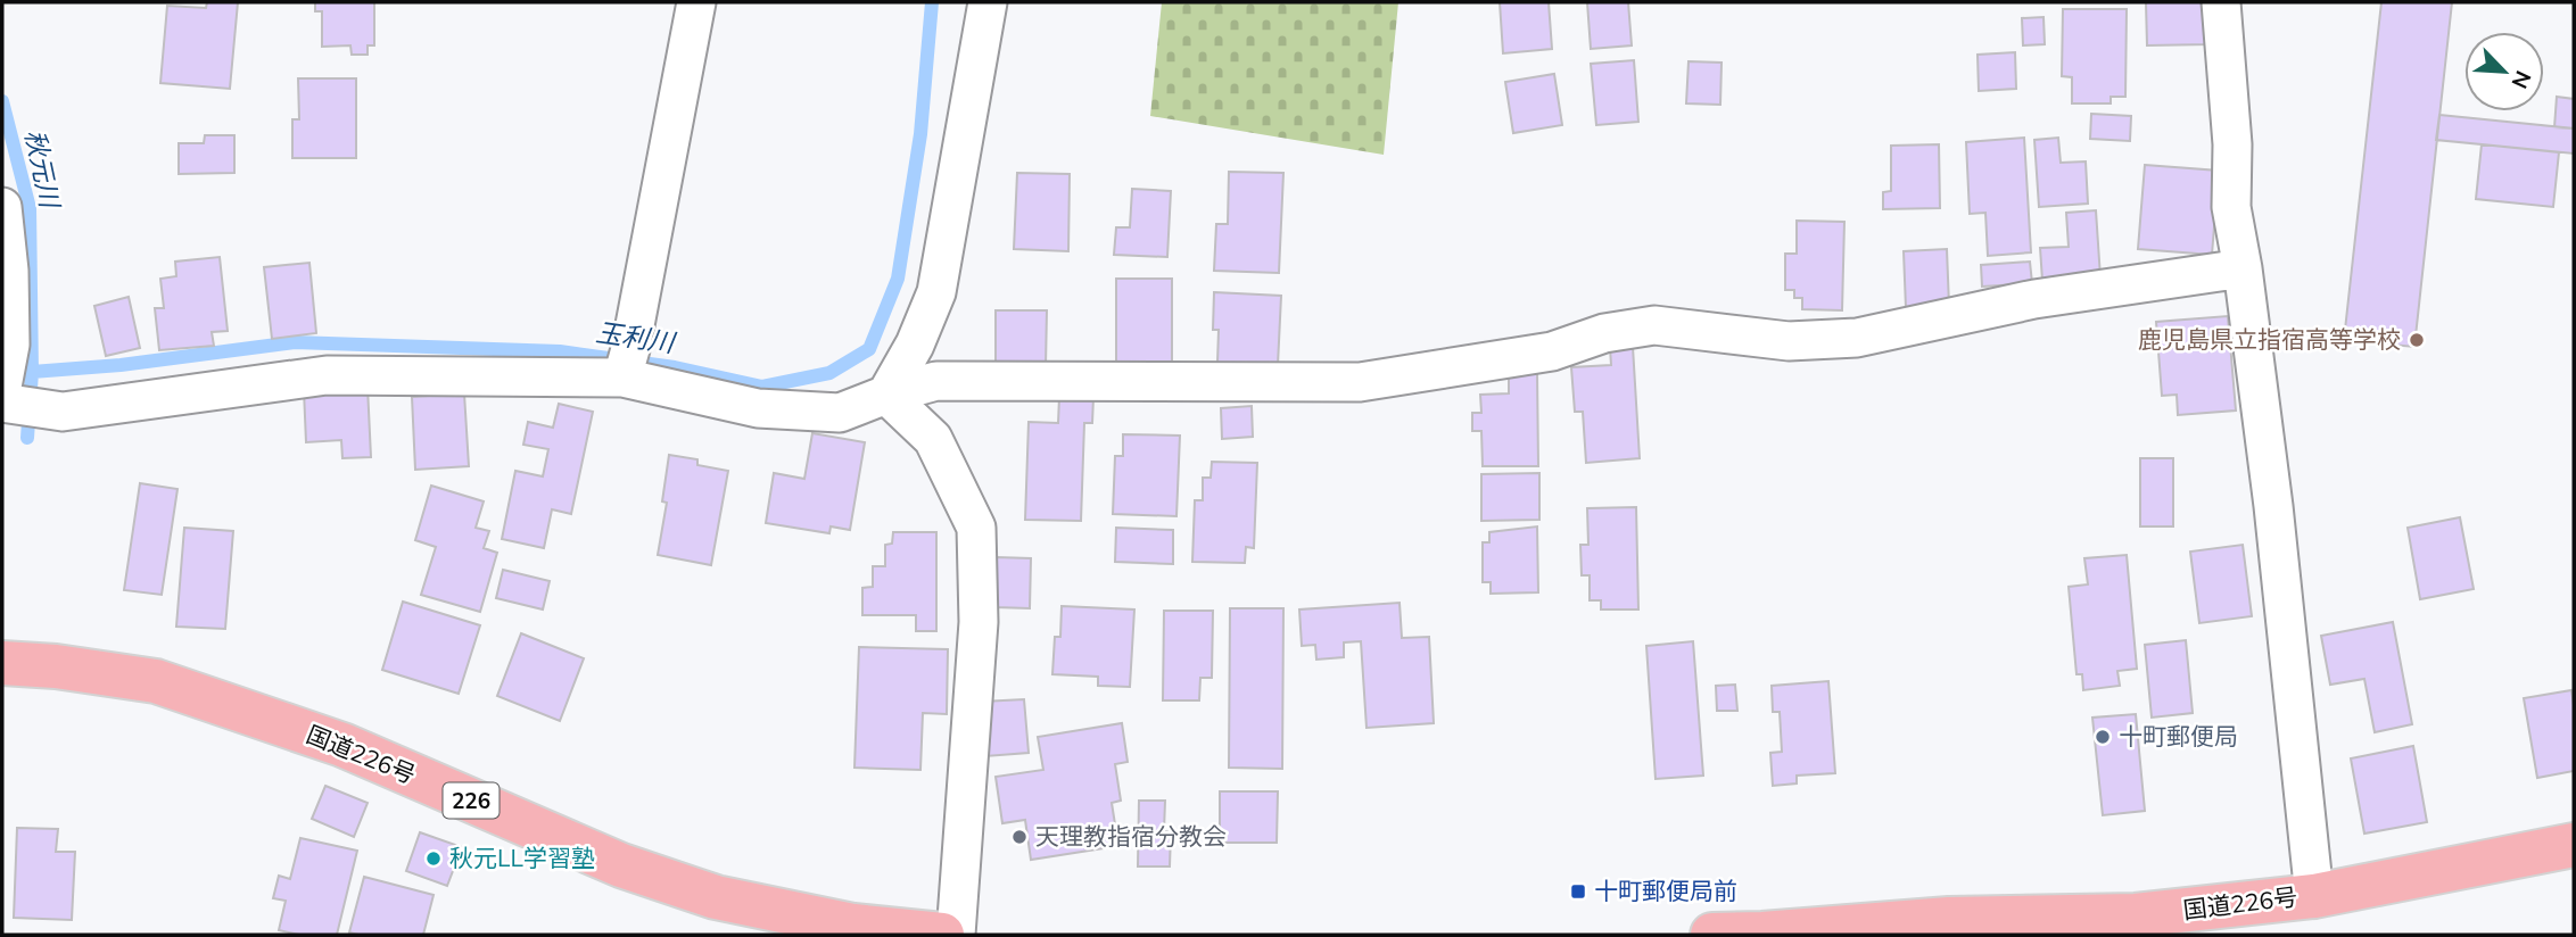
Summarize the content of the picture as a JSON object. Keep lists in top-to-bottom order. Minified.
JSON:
{"streets":{"highway":["国道226号","226"]},"water":["秋元川","玉利川"],"places":{"other":["鹿児島県立指宿高等学校","十町郵便局","天理教指宿分教会","秋元LL学習塾"],"transit":["十町郵便局前"]},"north":"bottom right"}
